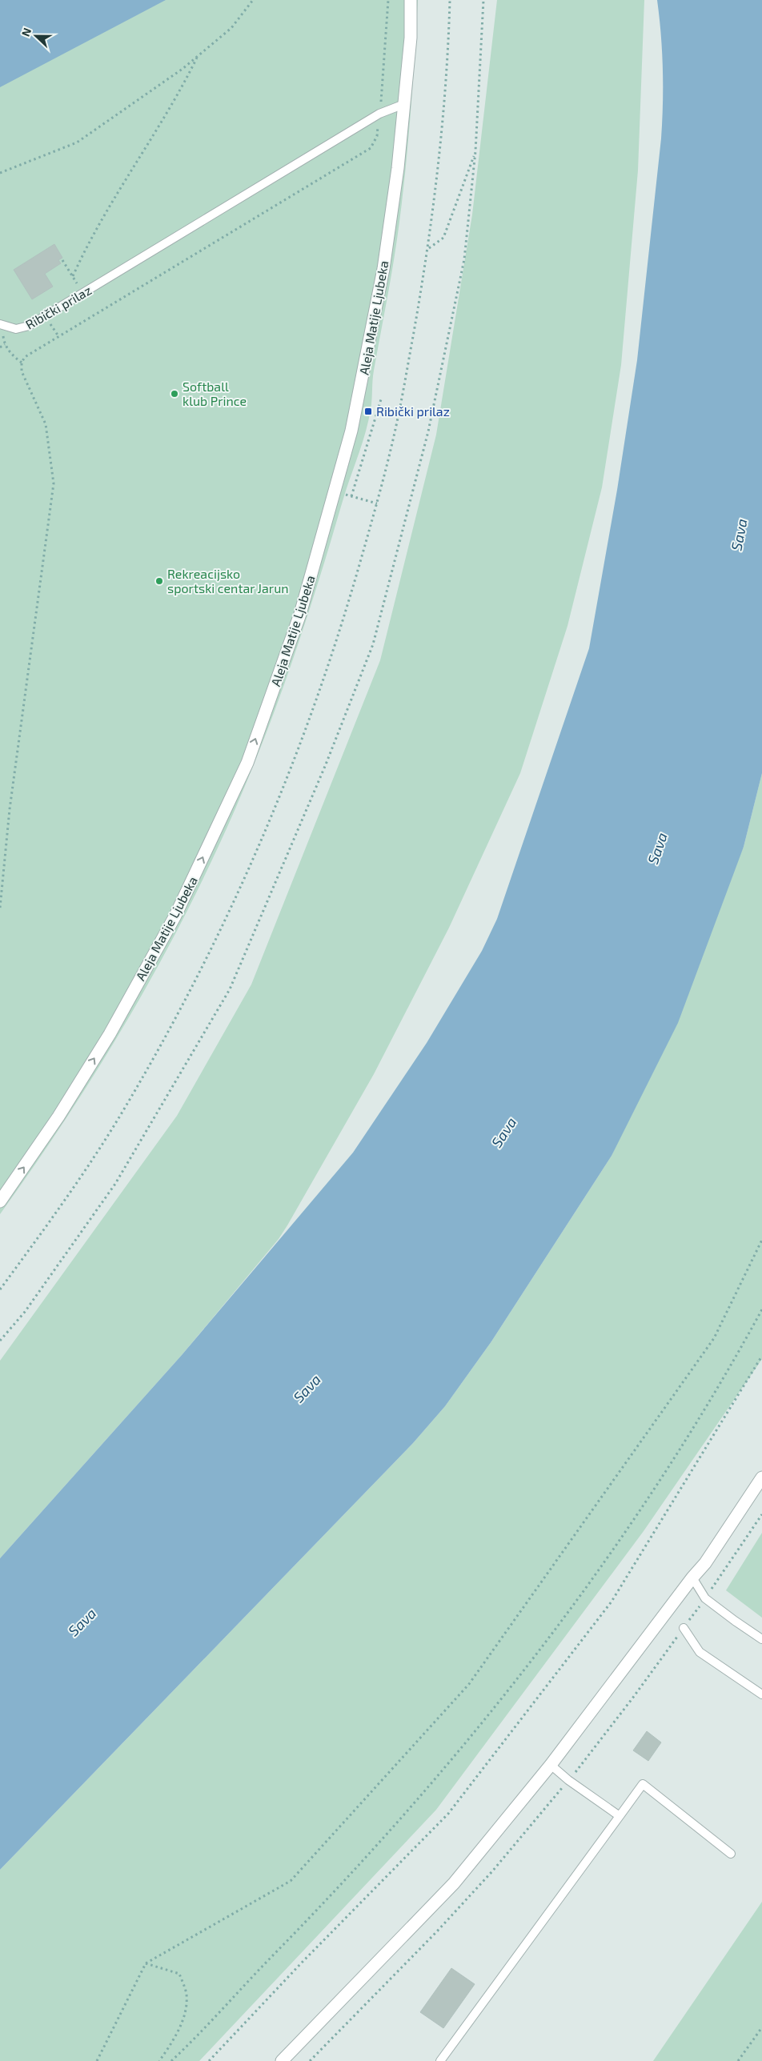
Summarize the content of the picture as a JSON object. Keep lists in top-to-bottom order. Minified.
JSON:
{"streets":{"street":["Aleja Matije Ljubeka"],"lane":["Ribički prilaz"]},"crossings":[["Ribički prilaz","Aleja Matije Ljubeka"]],"one_way":["Aleja Matije Ljubeka"],"water":["Sava"],"places":{"other":["Softball klub Prince","Rekreacijsko sportski centar Jarun"],"transit":["Ribički prilaz"]},"north":"left"}
